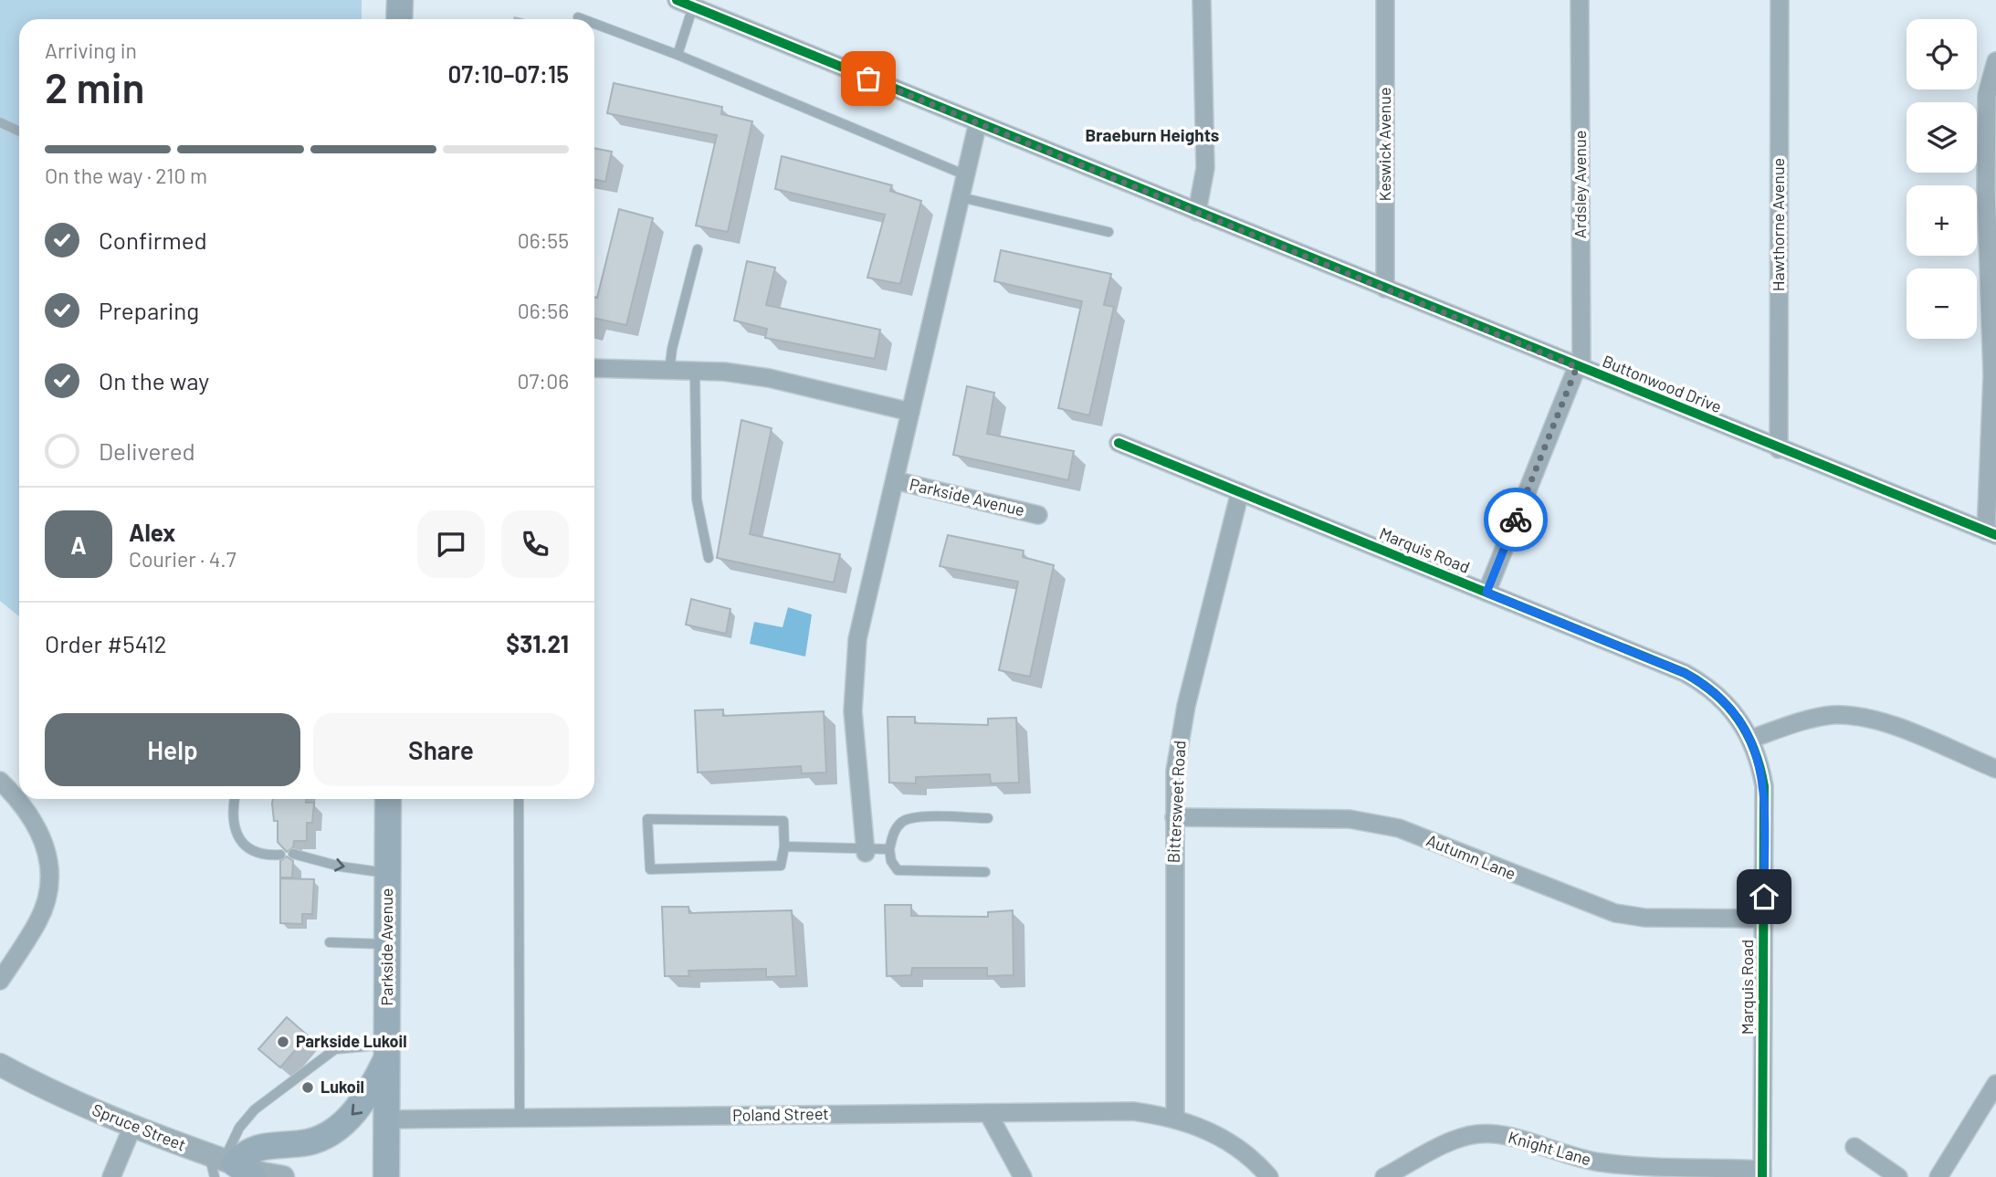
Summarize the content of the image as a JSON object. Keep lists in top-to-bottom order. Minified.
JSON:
{"streets":{"main road":["Parkside Avenue"],"street":["Keswick Avenue","Ardsley Avenue","Hawthorne Avenue","Buttonwood Drive","Marquis Road","Bittersweet Road","Autumn Lane","Poland Street","Spruce Street","Knight Lane"]},"crossings":[["Keswick Avenue","Buttonwood Drive"],["Ardsley Avenue","Buttonwood Drive"],["Hawthorne Avenue","Buttonwood Drive"],["Parkside Avenue","Poland Street"],["Marquis Road","Bittersweet Road"],["Marquis Road","Autumn Lane"],["Marquis Road","Knight Lane"],["Bittersweet Road","Autumn Lane"],["Bittersweet Road","Poland Street"]],"districts":["Braeburn Heights"],"places":["Parkside Lukoil","Lukoil"],"page":{"map_buttons":["+","−"],"heading":["2 min","Arriving in","07:10–07:15"],"panel":["Alex","Courier · 4.7","Order #5412","$31.21"],"bar":"On the way · 210 m","list":[["Confirmed","06:55"],["Preparing","06:56"],["On the way","07:06"],"Delivered"],"round":"A","buttons":["Help","Share"]}}
